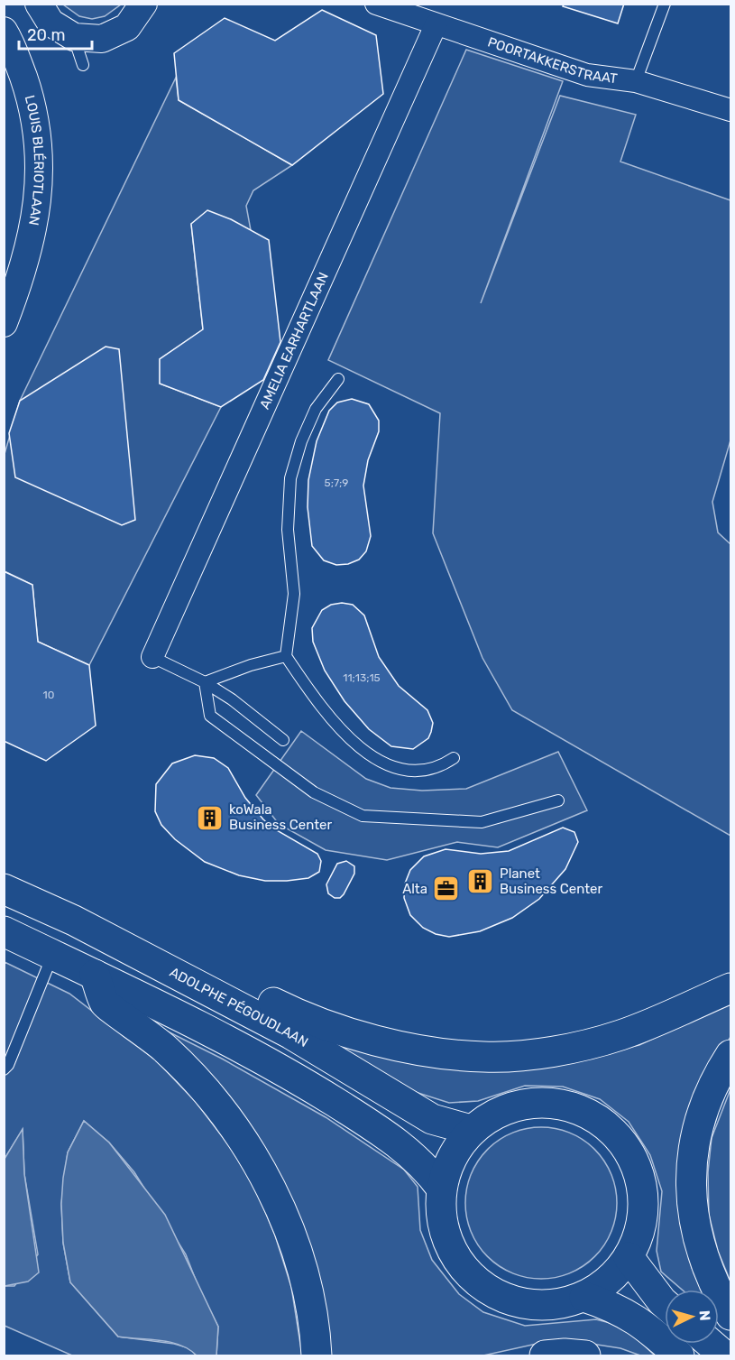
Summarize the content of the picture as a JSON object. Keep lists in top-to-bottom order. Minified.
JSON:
{"streets":{"highway":["ADOLPHE PÉGOUDLAAN"],"street":["POORTAKKERSTRAAT","LOUIS BLÉRIOTLAAN","AMELIA EARHARTLAAN"]},"crossings":[["POORTAKKERSTRAAT","AMELIA EARHARTLAAN"]],"places":{"building":["koWala Business Center","Planet Business Center"],"office":["Alta"]},"house_numbers":["5;7;9","11;13;15","10"],"scale_bar":"20 m","north":"right"}
